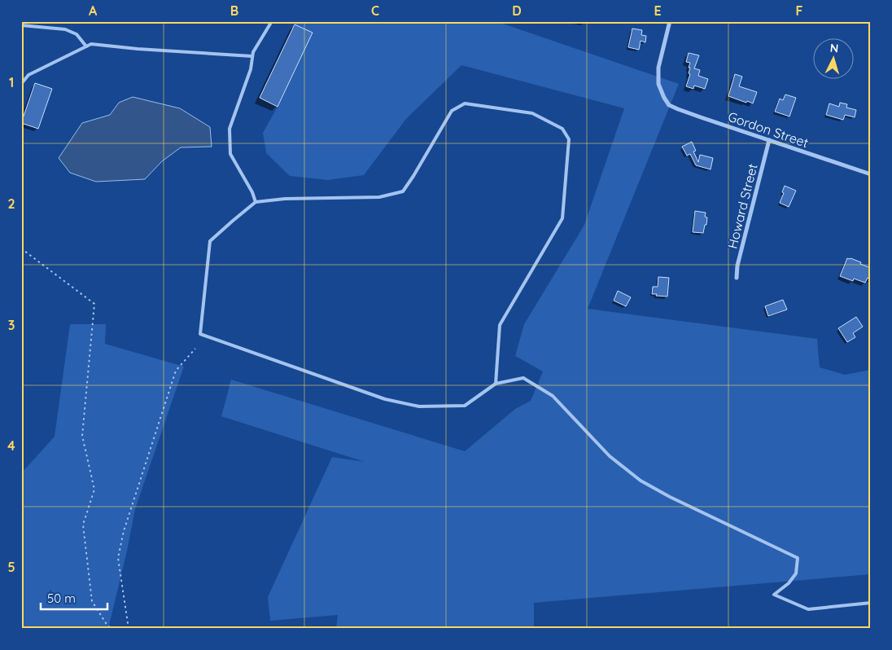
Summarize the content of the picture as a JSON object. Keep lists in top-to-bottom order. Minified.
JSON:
{"streets":{"street":["Gordon Street","Howard Street"]},"crossings":[["Gordon Street","Howard Street"]],"scale_bar":"50 m","north":"top","grid":{"columns":["A","B","C","D","E","F"],"rows":["1","2","3","4","5"]}}
